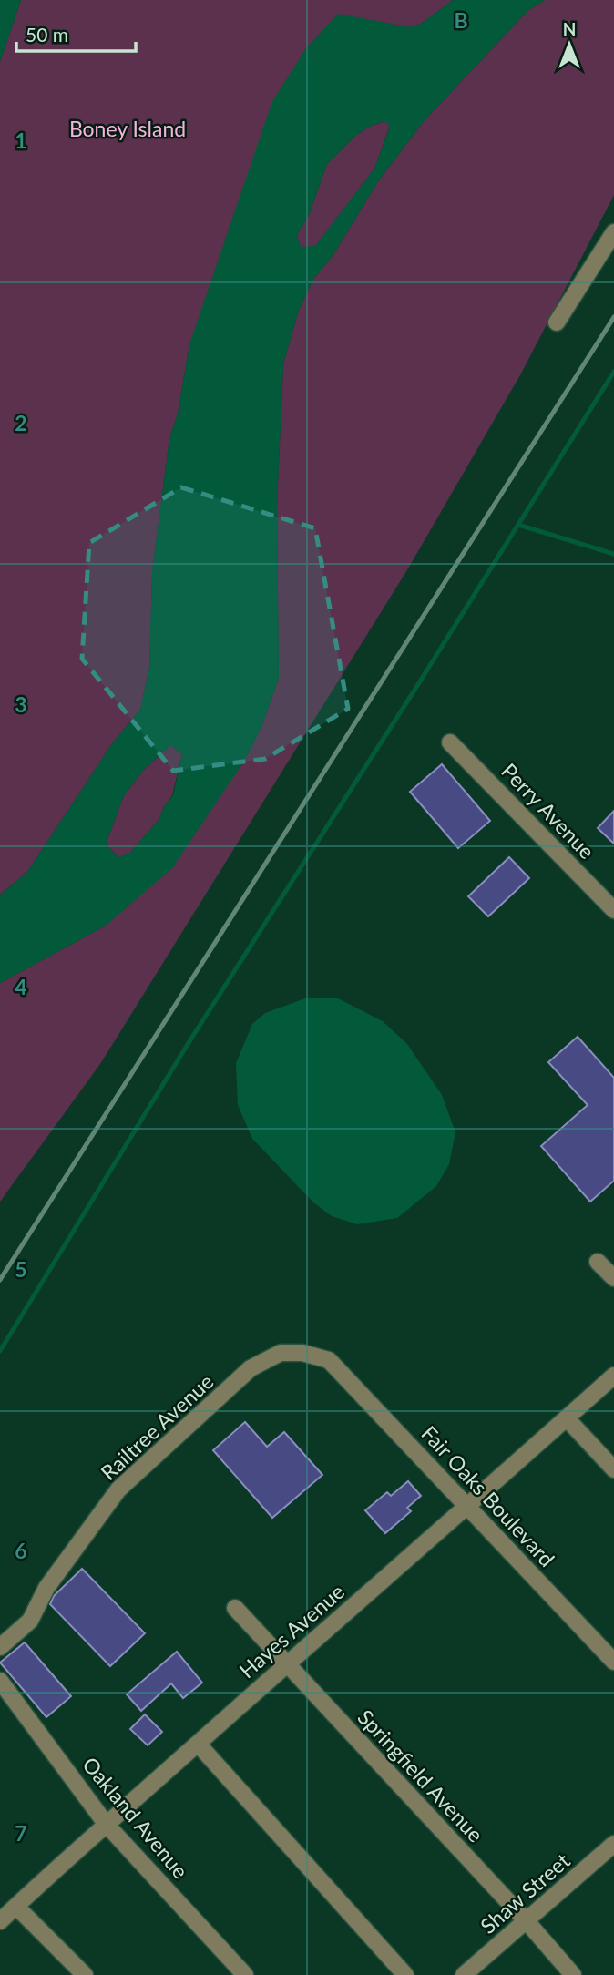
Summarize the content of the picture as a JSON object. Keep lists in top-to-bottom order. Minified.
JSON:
{"streets":{"street":["Perry Avenue","Railtree Avenue","Fair Oaks Boulevard","Hayes Avenue","Springfield Avenue","Oakland Avenue","Shaw Street"]},"crossings":[["Railtree Avenue","Fair Oaks Boulevard"],["Fair Oaks Boulevard","Hayes Avenue"],["Hayes Avenue","Springfield Avenue"],["Hayes Avenue","Oakland Avenue"],["Springfield Avenue","Shaw Street"]],"parks":["Boney Island"],"scale_bar":"50 m","north":"top","grid":{"columns":["B"],"rows":["1","2","3","4","5","6","7"]}}
